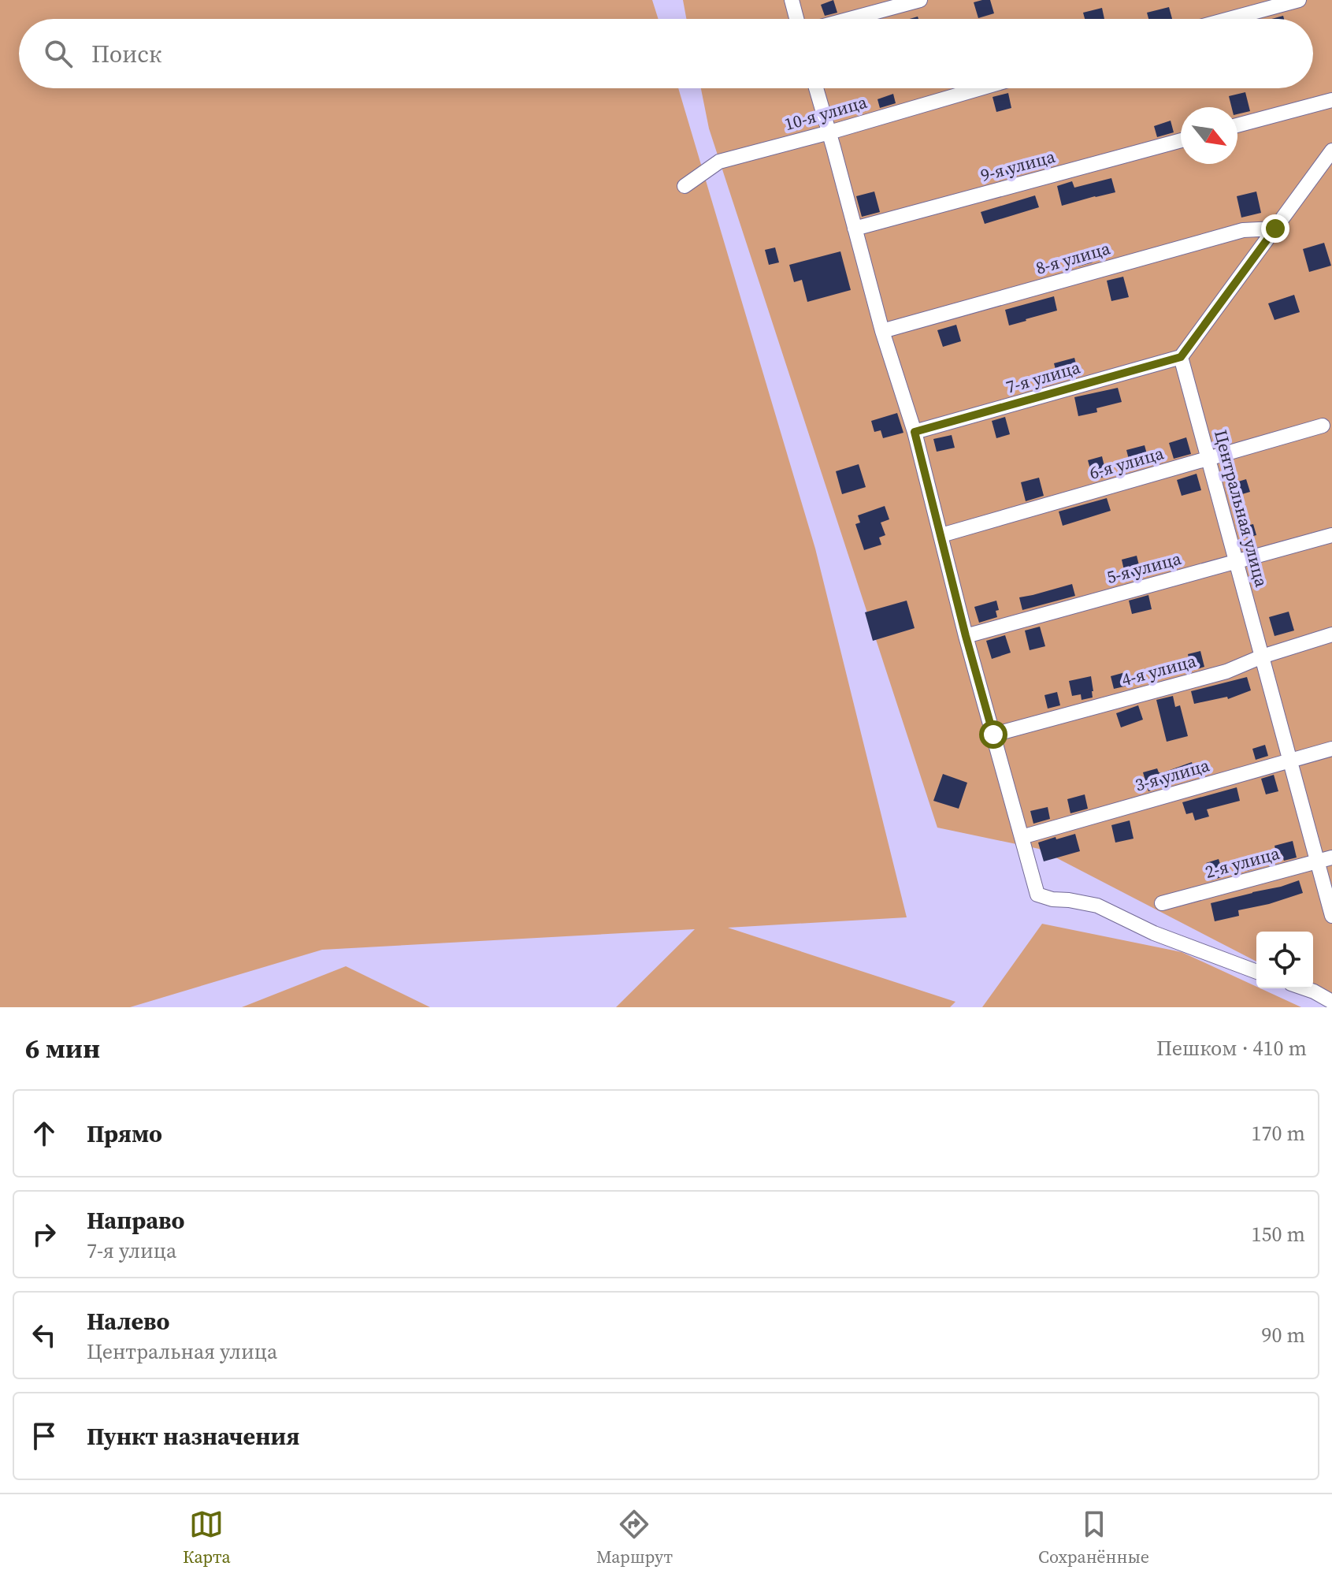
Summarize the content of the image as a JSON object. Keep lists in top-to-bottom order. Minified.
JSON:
{"streets":{"street":["10-я улица","9-я улица","8-я улица","7-я улица","6-я улица","Центральная улица","5-я улица","4-я улица","3-я улица","2-я улица"]},"crossings":[["7-я улица","Центральная улица"],["6-я улица","Центральная улица"],["Центральная улица","5-я улица"],["Центральная улица","4-я улица"],["Центральная улица","3-я улица"],["Центральная улица","2-я улица"]],"north":"bottom right","page":{"search":"Поиск","heading":["6 мин","Пешком · 410 m"],"list":[["Прямо","170 m"],["Направо","7-я улица","150 m"],["Налево","Центральная улица","90 m"],"Пункт назначения"],"nav":["Карта","Маршрут","Сохранённые"]}}
